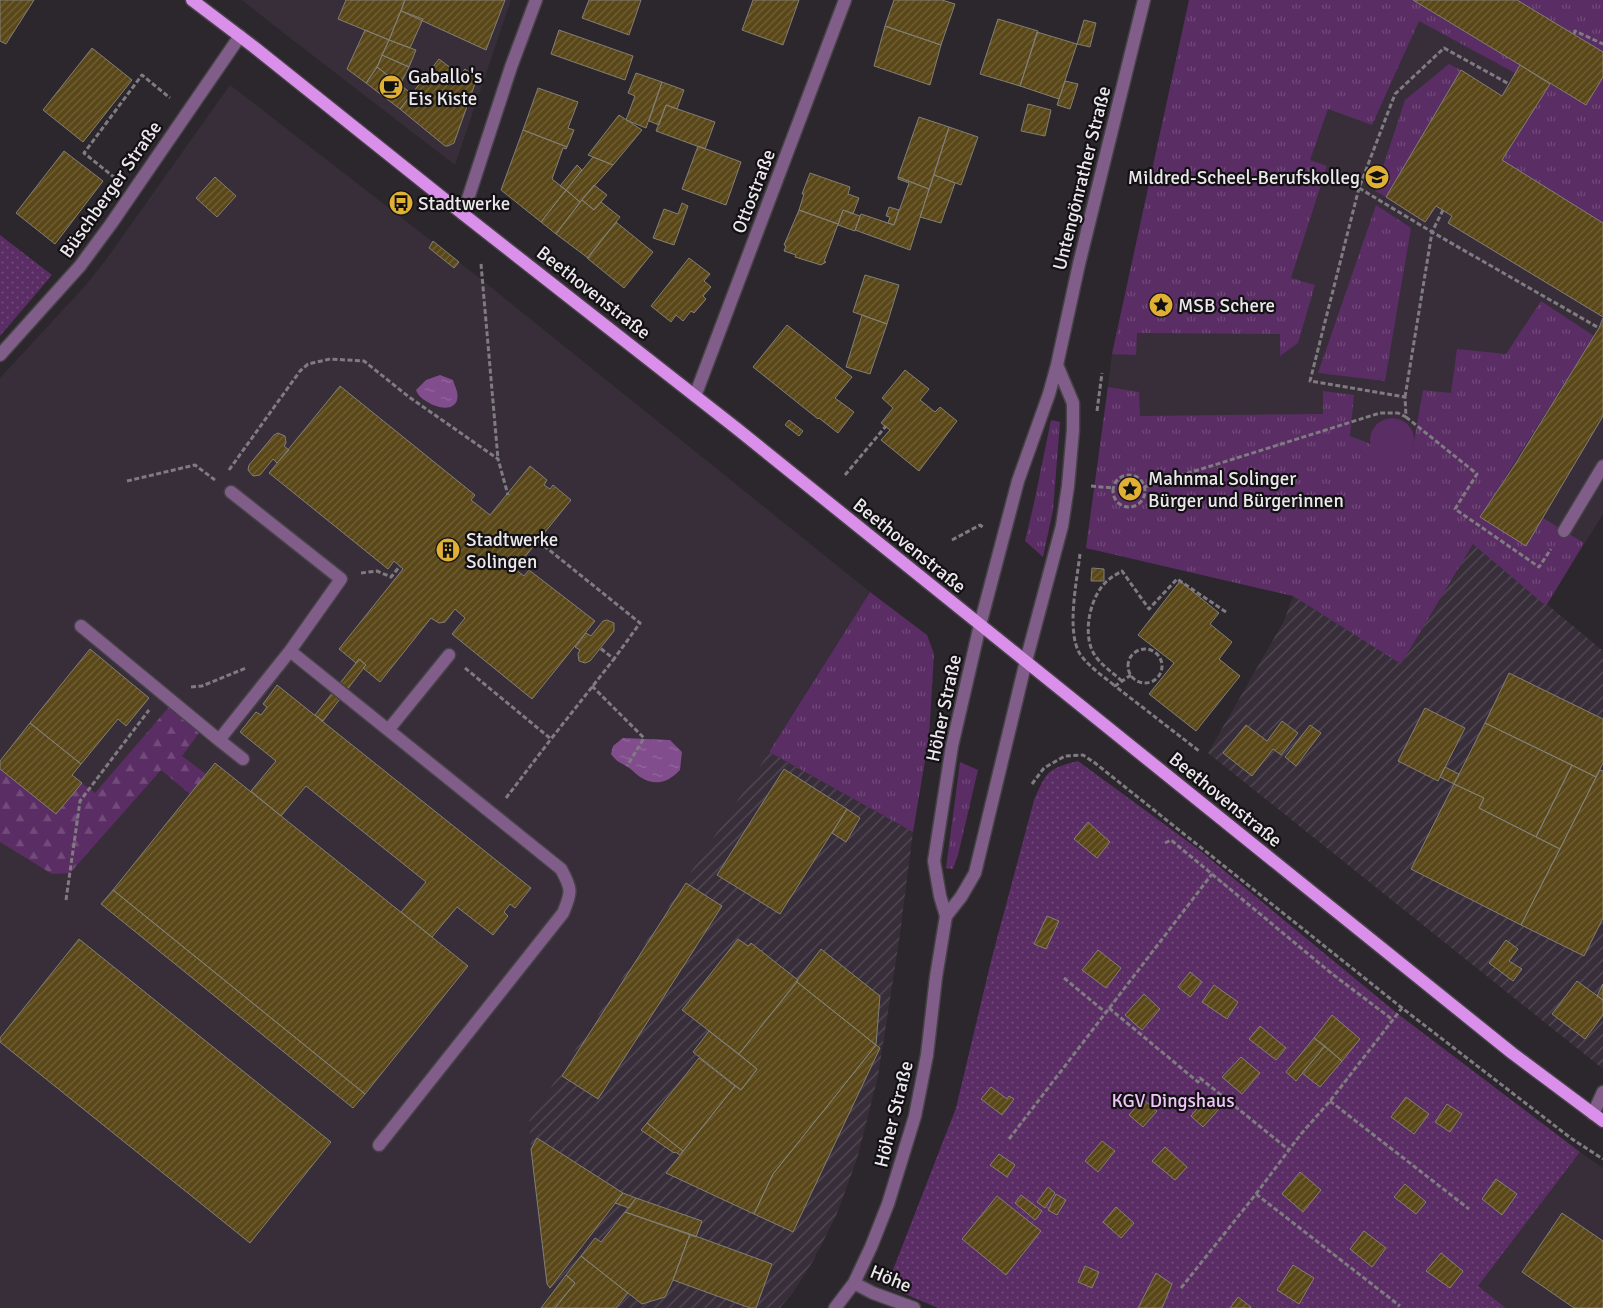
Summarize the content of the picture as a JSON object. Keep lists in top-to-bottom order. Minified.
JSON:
{"streets":{"main road":["Beethovenstraße"],"street":["Untengönrather Straße","Büschberger Straße","Ottostraße","Höher Straße","Höhe"]},"crossings":[["Untengönrather Straße","Beethovenstraße"],["Untengönrather Straße","Höher Straße"],["Büschberger Straße","Beethovenstraße"],["Ottostraße","Beethovenstraße"],["Beethovenstraße","Höher Straße"],["Höher Straße","Höhe"]],"parks":["KGV Dingshaus"],"places":{"cafe":["Gaballo's Eis Kiste"],"school or university":["Mildred-Scheel-Berufskolleg"],"bus stop":["Stadtwerke"],"place":["MSB Schere","Mahnmal Solinger Bürger und Bürgerinnen"],"building":["Stadtwerke Solingen"]}}
